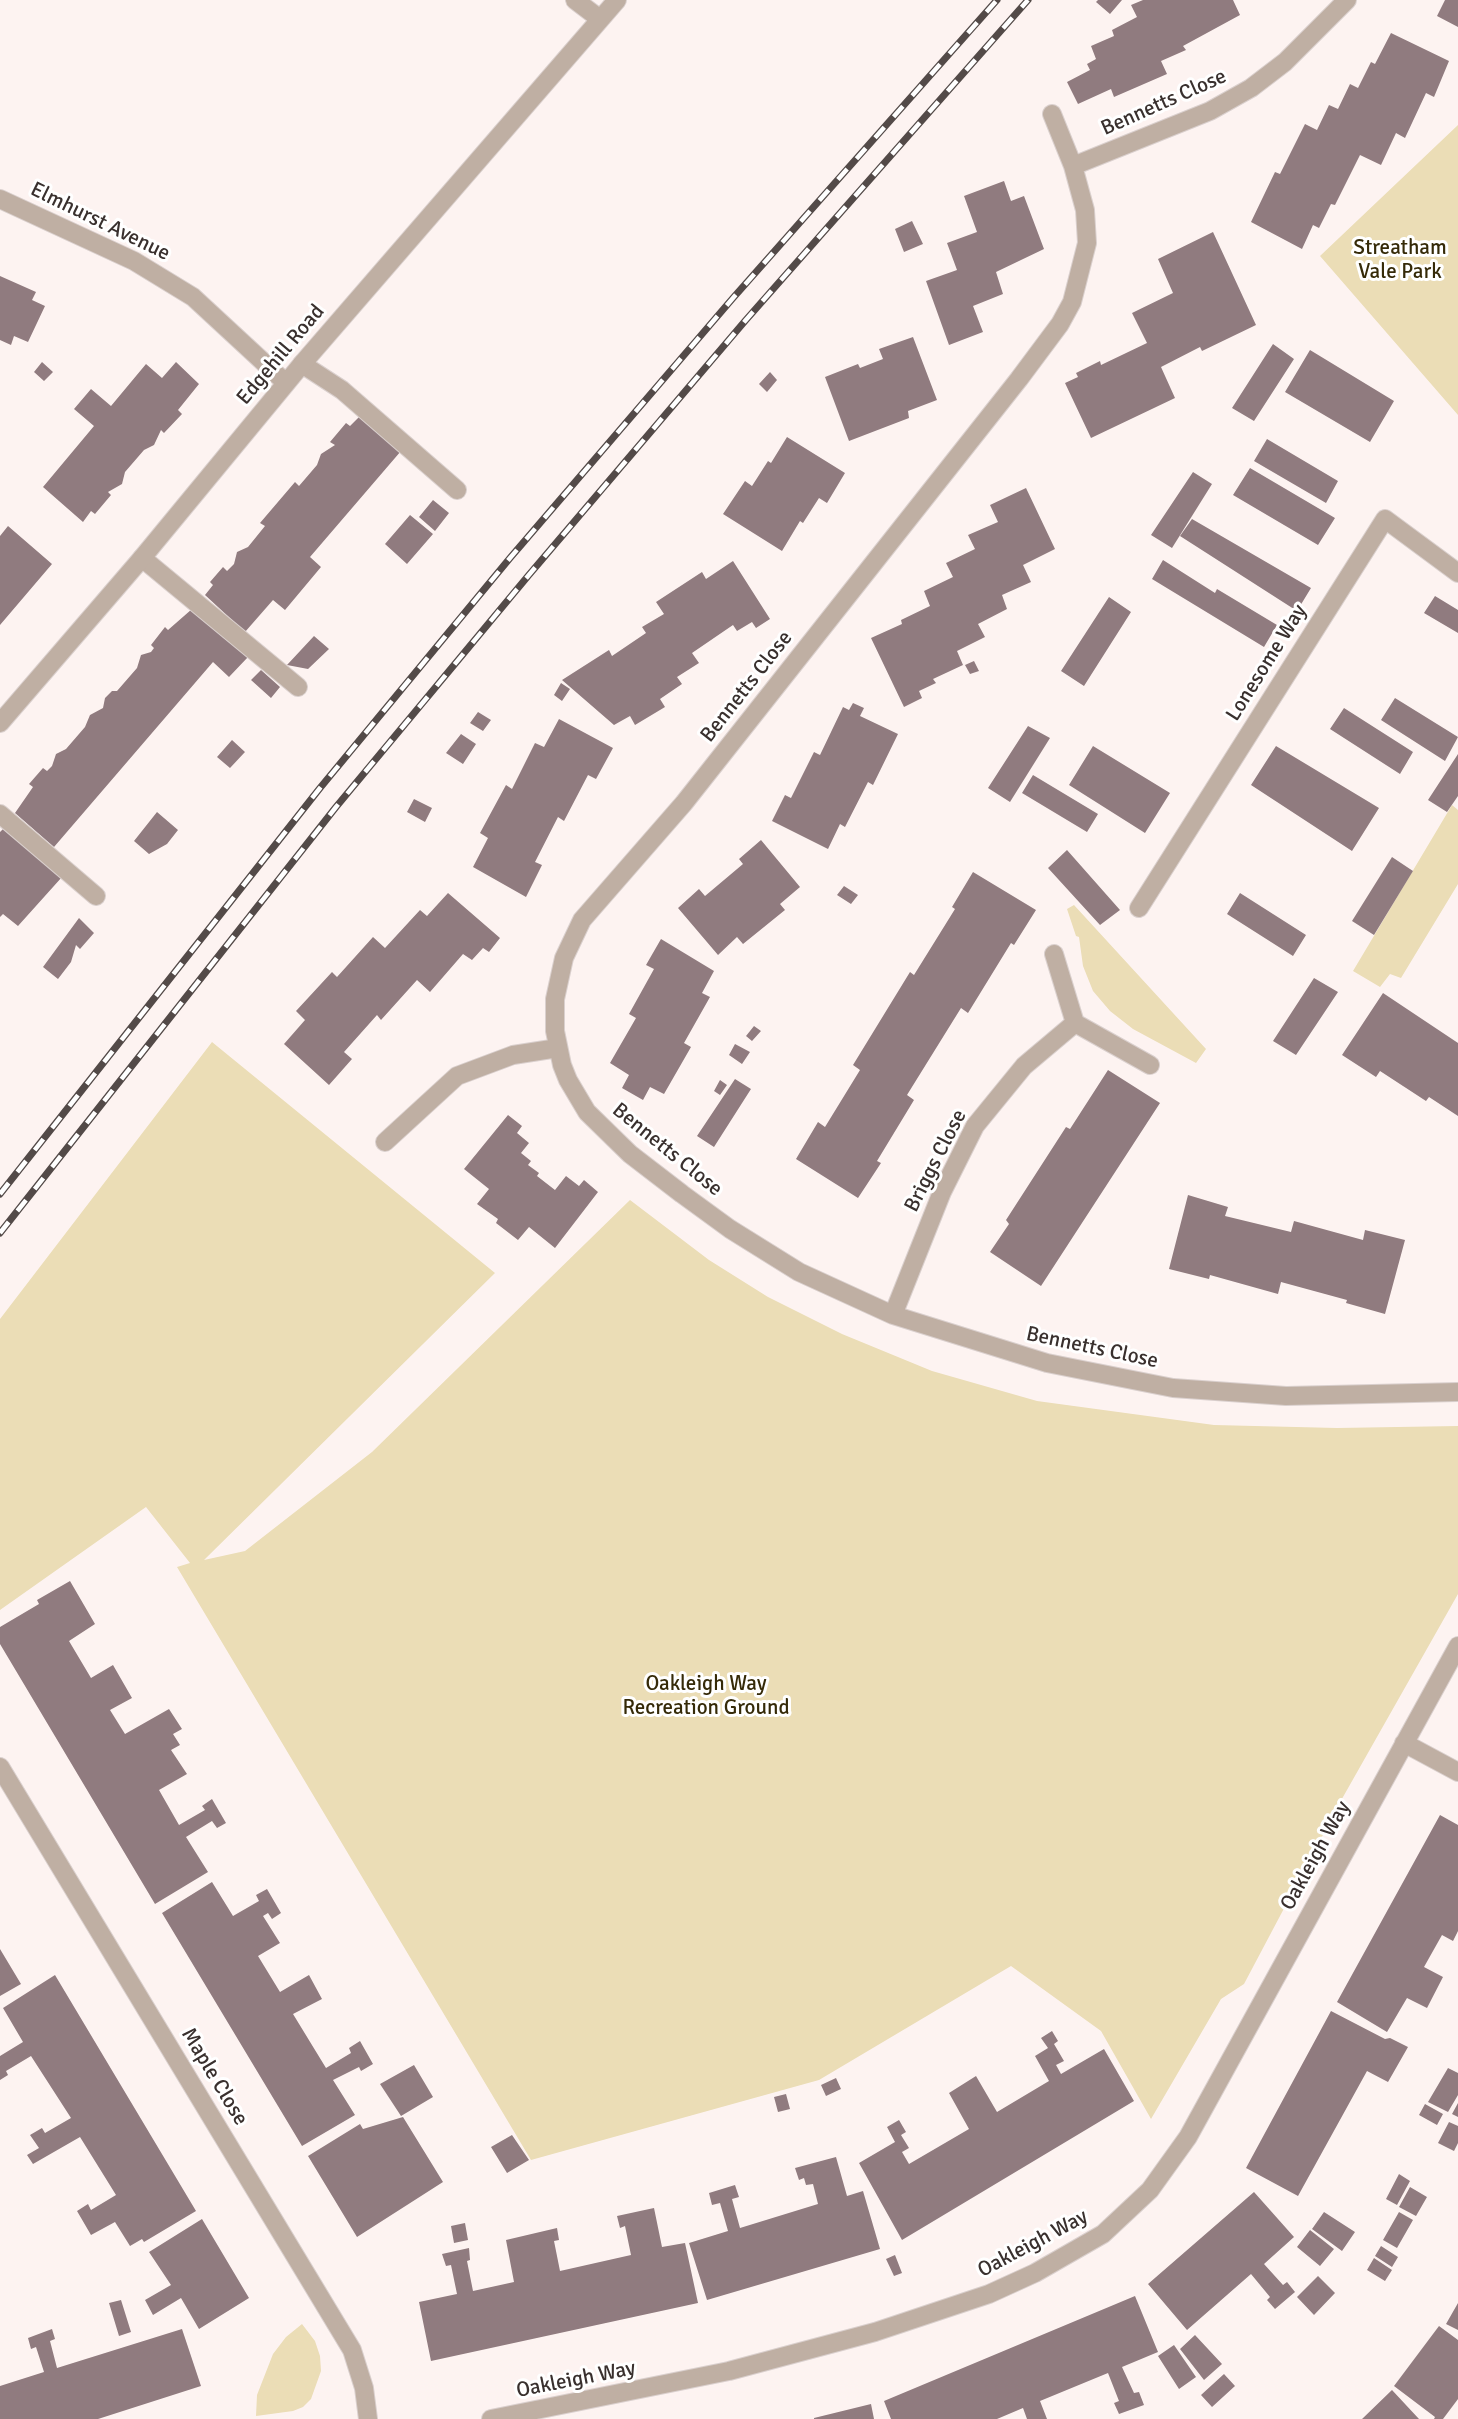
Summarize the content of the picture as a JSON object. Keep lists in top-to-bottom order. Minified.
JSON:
{"streets":{"street":["Bennetts Close","Elmhurst Avenue","Edgehill Road","Lonesome Way","Briggs Close","Oakleigh Way","Maple Close"]},"crossings":[["Bennetts Close","Briggs Close"],["Elmhurst Avenue","Edgehill Road"]],"parks":["Streatham Vale Park","Oakleigh Way Recreation Ground"]}
